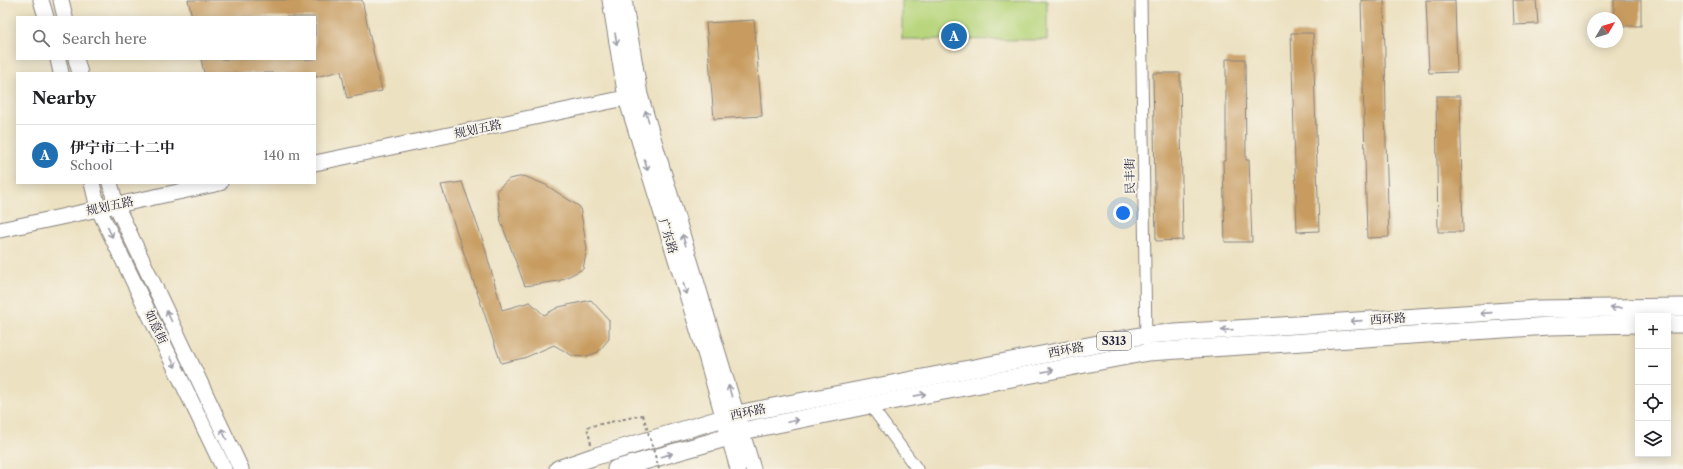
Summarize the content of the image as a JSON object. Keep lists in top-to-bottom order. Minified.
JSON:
{"streets":{"main road":["西环路","S313"],"street":["规划五路","民丰街","广东路","如意街"]},"crossings":[["规划五路","广东路"],["规划五路","如意街"],["民丰街","西环路"],["广东路","西环路"]],"north":"top right","page":{"search":"Search here","pins":"A","heading":"Nearby","list":[{"mark":"A","name":"伊宁市二十二中","note":"School","value":"140 m"}],"map_buttons":["+","−"]}}
